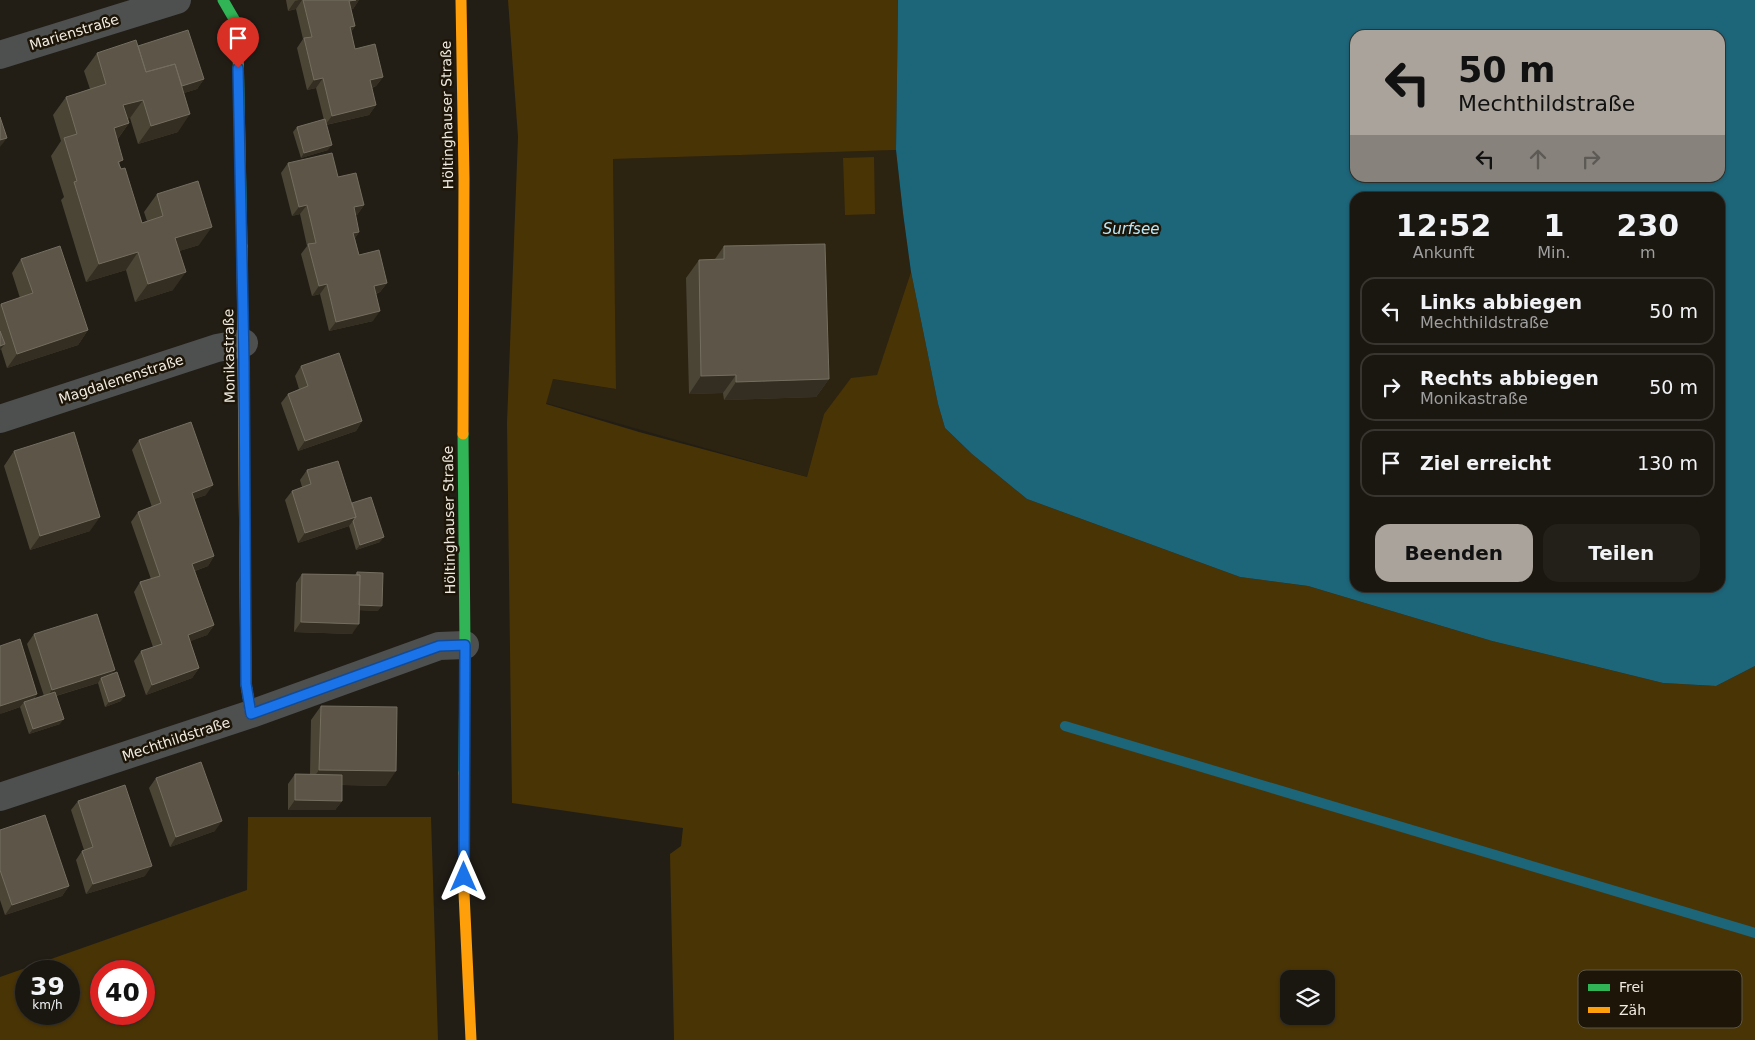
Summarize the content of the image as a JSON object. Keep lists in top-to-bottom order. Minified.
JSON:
{"streets":{"street":["Marienstraße","Höltinghauser Straße","Monikastraße","Magdalenenstraße","Mechthildstraße"]},"crossings":[["Höltinghauser Straße","Mechthildstraße"],["Monikastraße","Magdalenenstraße"],["Monikastraße","Mechthildstraße"]],"water":["Surfsee"],"legend":["Frei","Zäh"],"page":{"turn":["50 m","Mechthildstraße"],"eta":["12:52","Ankunft","1","Min.","230","m"],"list":[{"name":"Links abbiegen","note":"Mechthildstraße","value":"50 m"},{"name":"Rechts abbiegen","note":"Monikastraße","value":"50 m"},{"name":"Ziel erreicht","value":"130 m"}],"buttons":["Beenden","Teilen"],"speed":"39 km/h","limit":"40"}}
